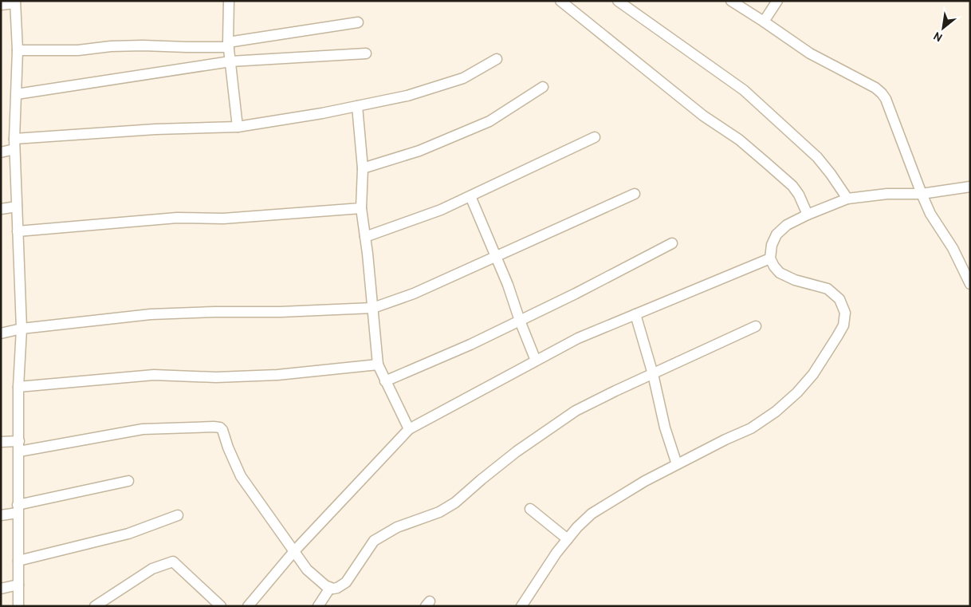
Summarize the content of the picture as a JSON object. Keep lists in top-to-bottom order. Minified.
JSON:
{"north":"bottom left"}
